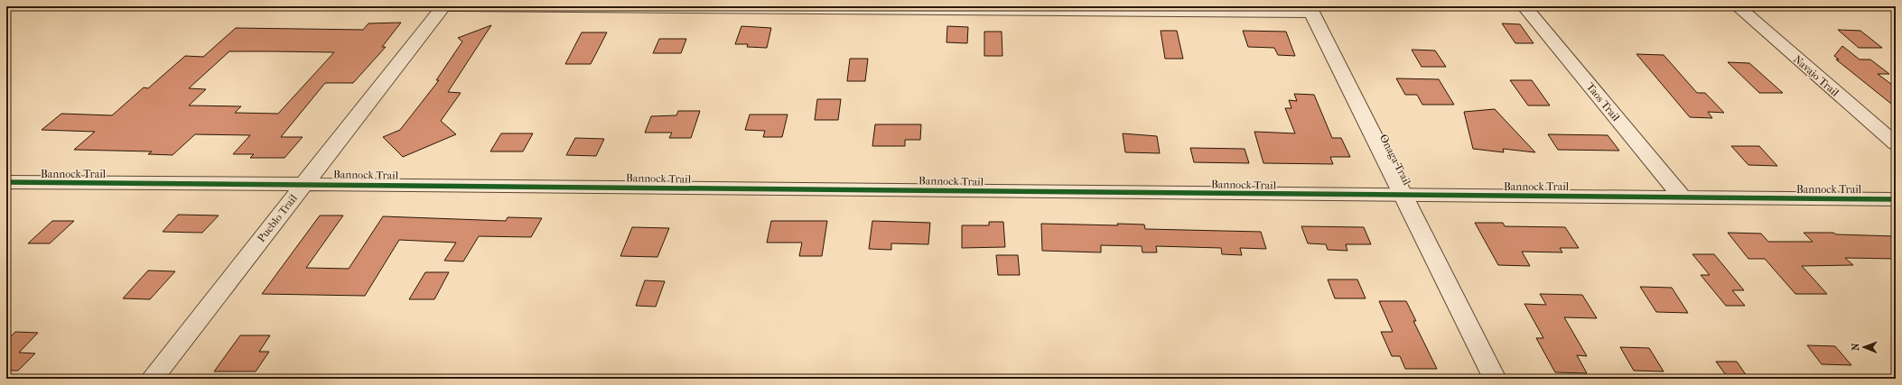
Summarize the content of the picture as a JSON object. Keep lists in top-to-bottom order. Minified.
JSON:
{"streets":{"street":["Navajo Trail","Taos Trail","Onaga Trail","Bannock Trail","Pueblo Trail"]},"crossings":[["Taos Trail","Bannock Trail"],["Onaga Trail","Bannock Trail"],["Bannock Trail","Pueblo Trail"]],"north":"left"}
